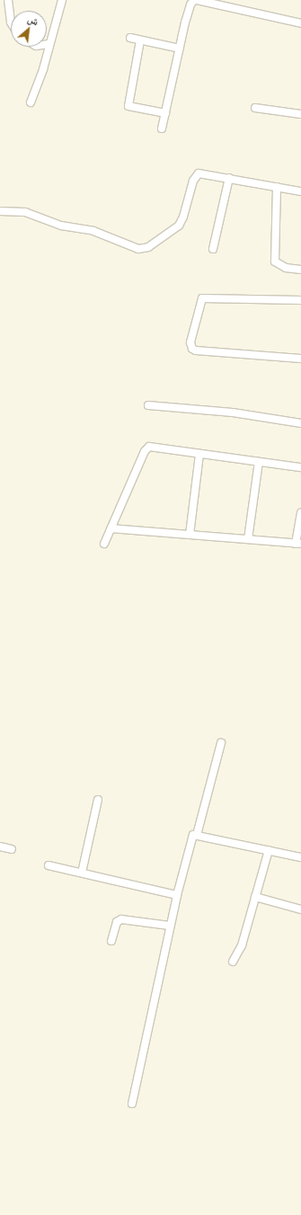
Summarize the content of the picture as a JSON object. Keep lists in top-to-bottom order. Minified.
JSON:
{"north":"top right"}
